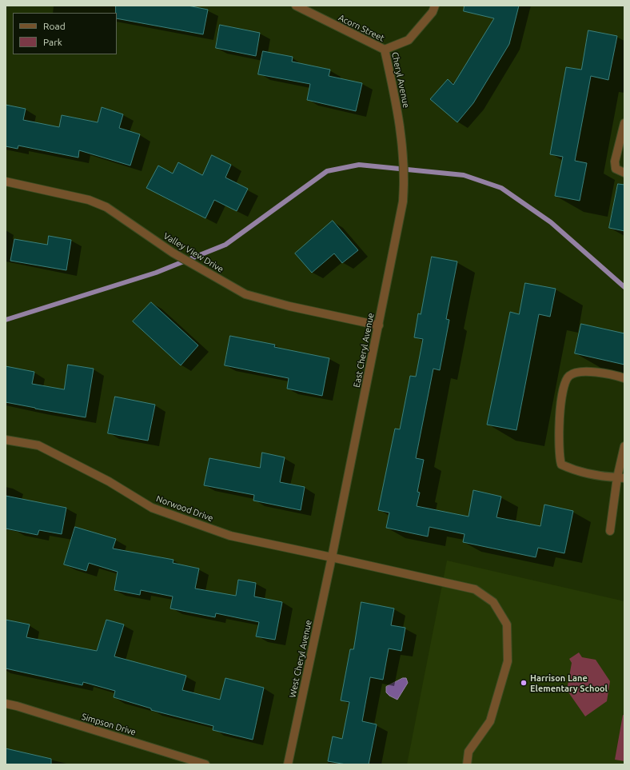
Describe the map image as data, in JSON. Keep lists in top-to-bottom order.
{
  "streets": {
    "street": [
      "Acorn Street",
      "Cheryl Avenue",
      "Valley View Drive",
      "East Cheryl Avenue",
      "Norwood Drive",
      "West Cheryl Avenue",
      "Simpson Drive"
    ]
  },
  "crossings": [
    ["Acorn Street", "Cheryl Avenue"],
    ["Cheryl Avenue", "East Cheryl Avenue"],
    ["Valley View Drive", "East Cheryl Avenue"],
    ["East Cheryl Avenue", "Norwood Drive"],
    ["East Cheryl Avenue", "West Cheryl Avenue"],
    ["Norwood Drive", "West Cheryl Avenue"]
  ],
  "places": ["Harrison Lane Elementary School"],
  "legend": ["Road", "Park"]
}
